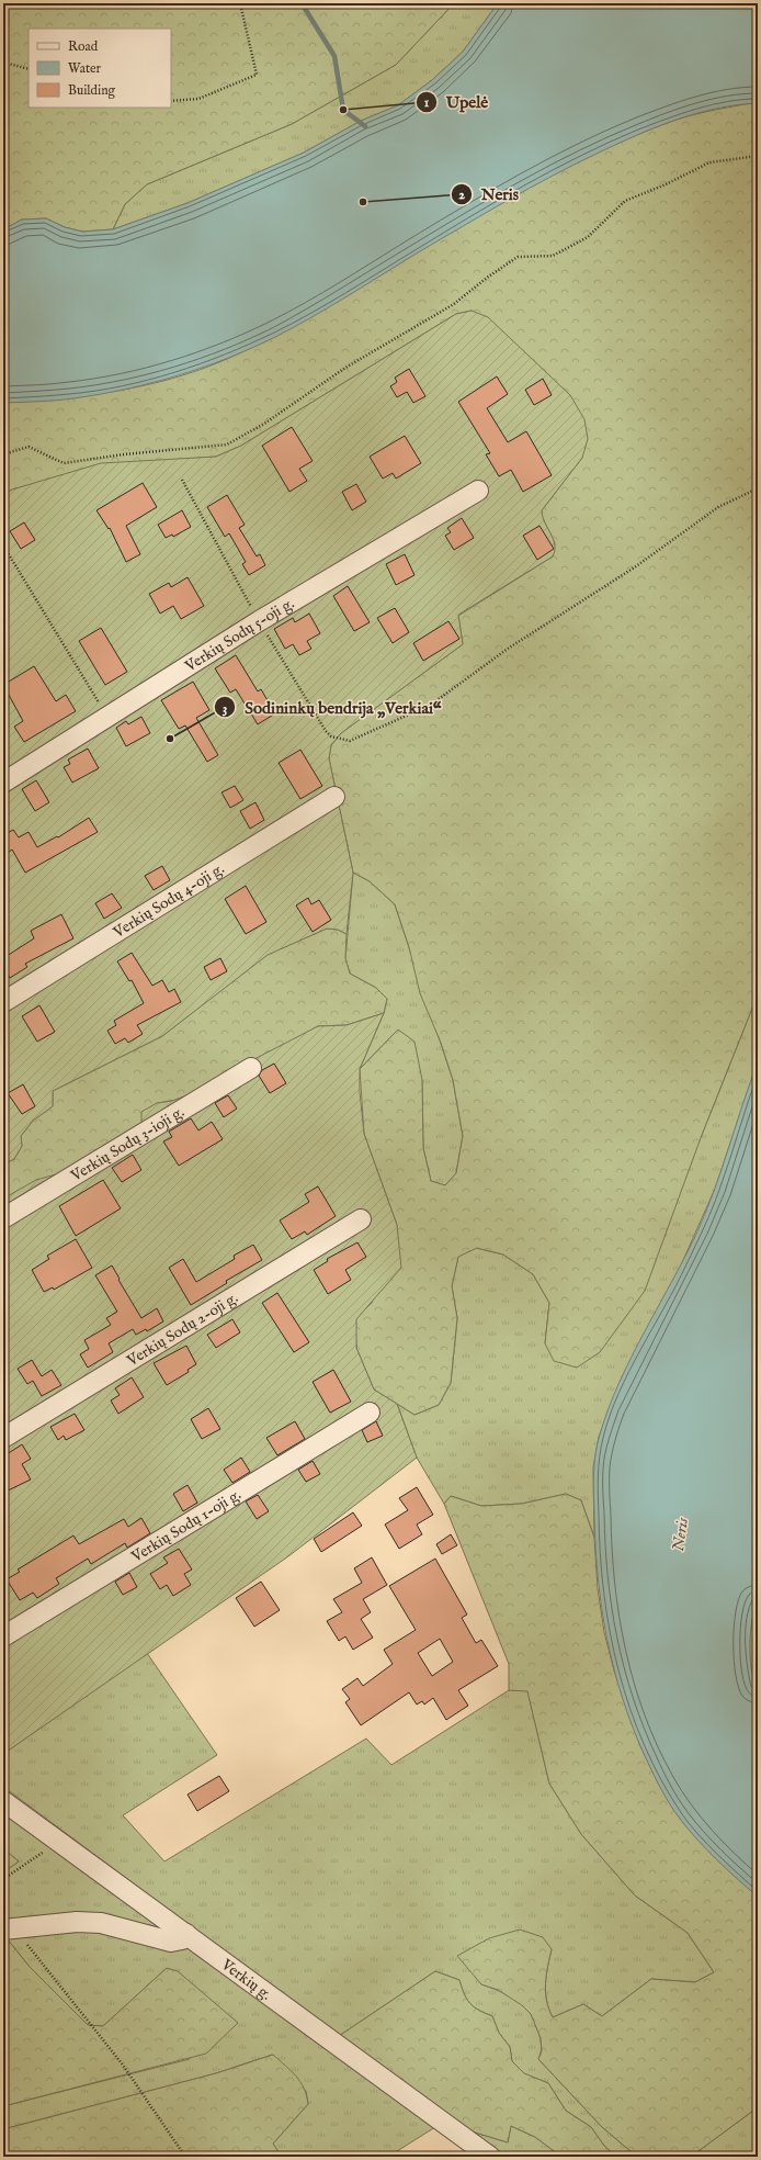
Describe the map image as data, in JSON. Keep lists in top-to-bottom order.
{
  "streets": {
    "street": [
      "Verkių Sodų 5-oji g.",
      "Verkių Sodų 4-oji g.",
      "Verkių Sodų 3-ioji g.",
      "Verkių Sodų 2-oji g.",
      "Verkių Sodų 1-oji g.",
      "Verkių g."
    ]
  },
  "water": ["Neris"],
  "places": ["Upelė", "Neris", "Sodininkų bendrija „Verkiai“"],
  "legend": ["Road", "Water", "Building"]
}
